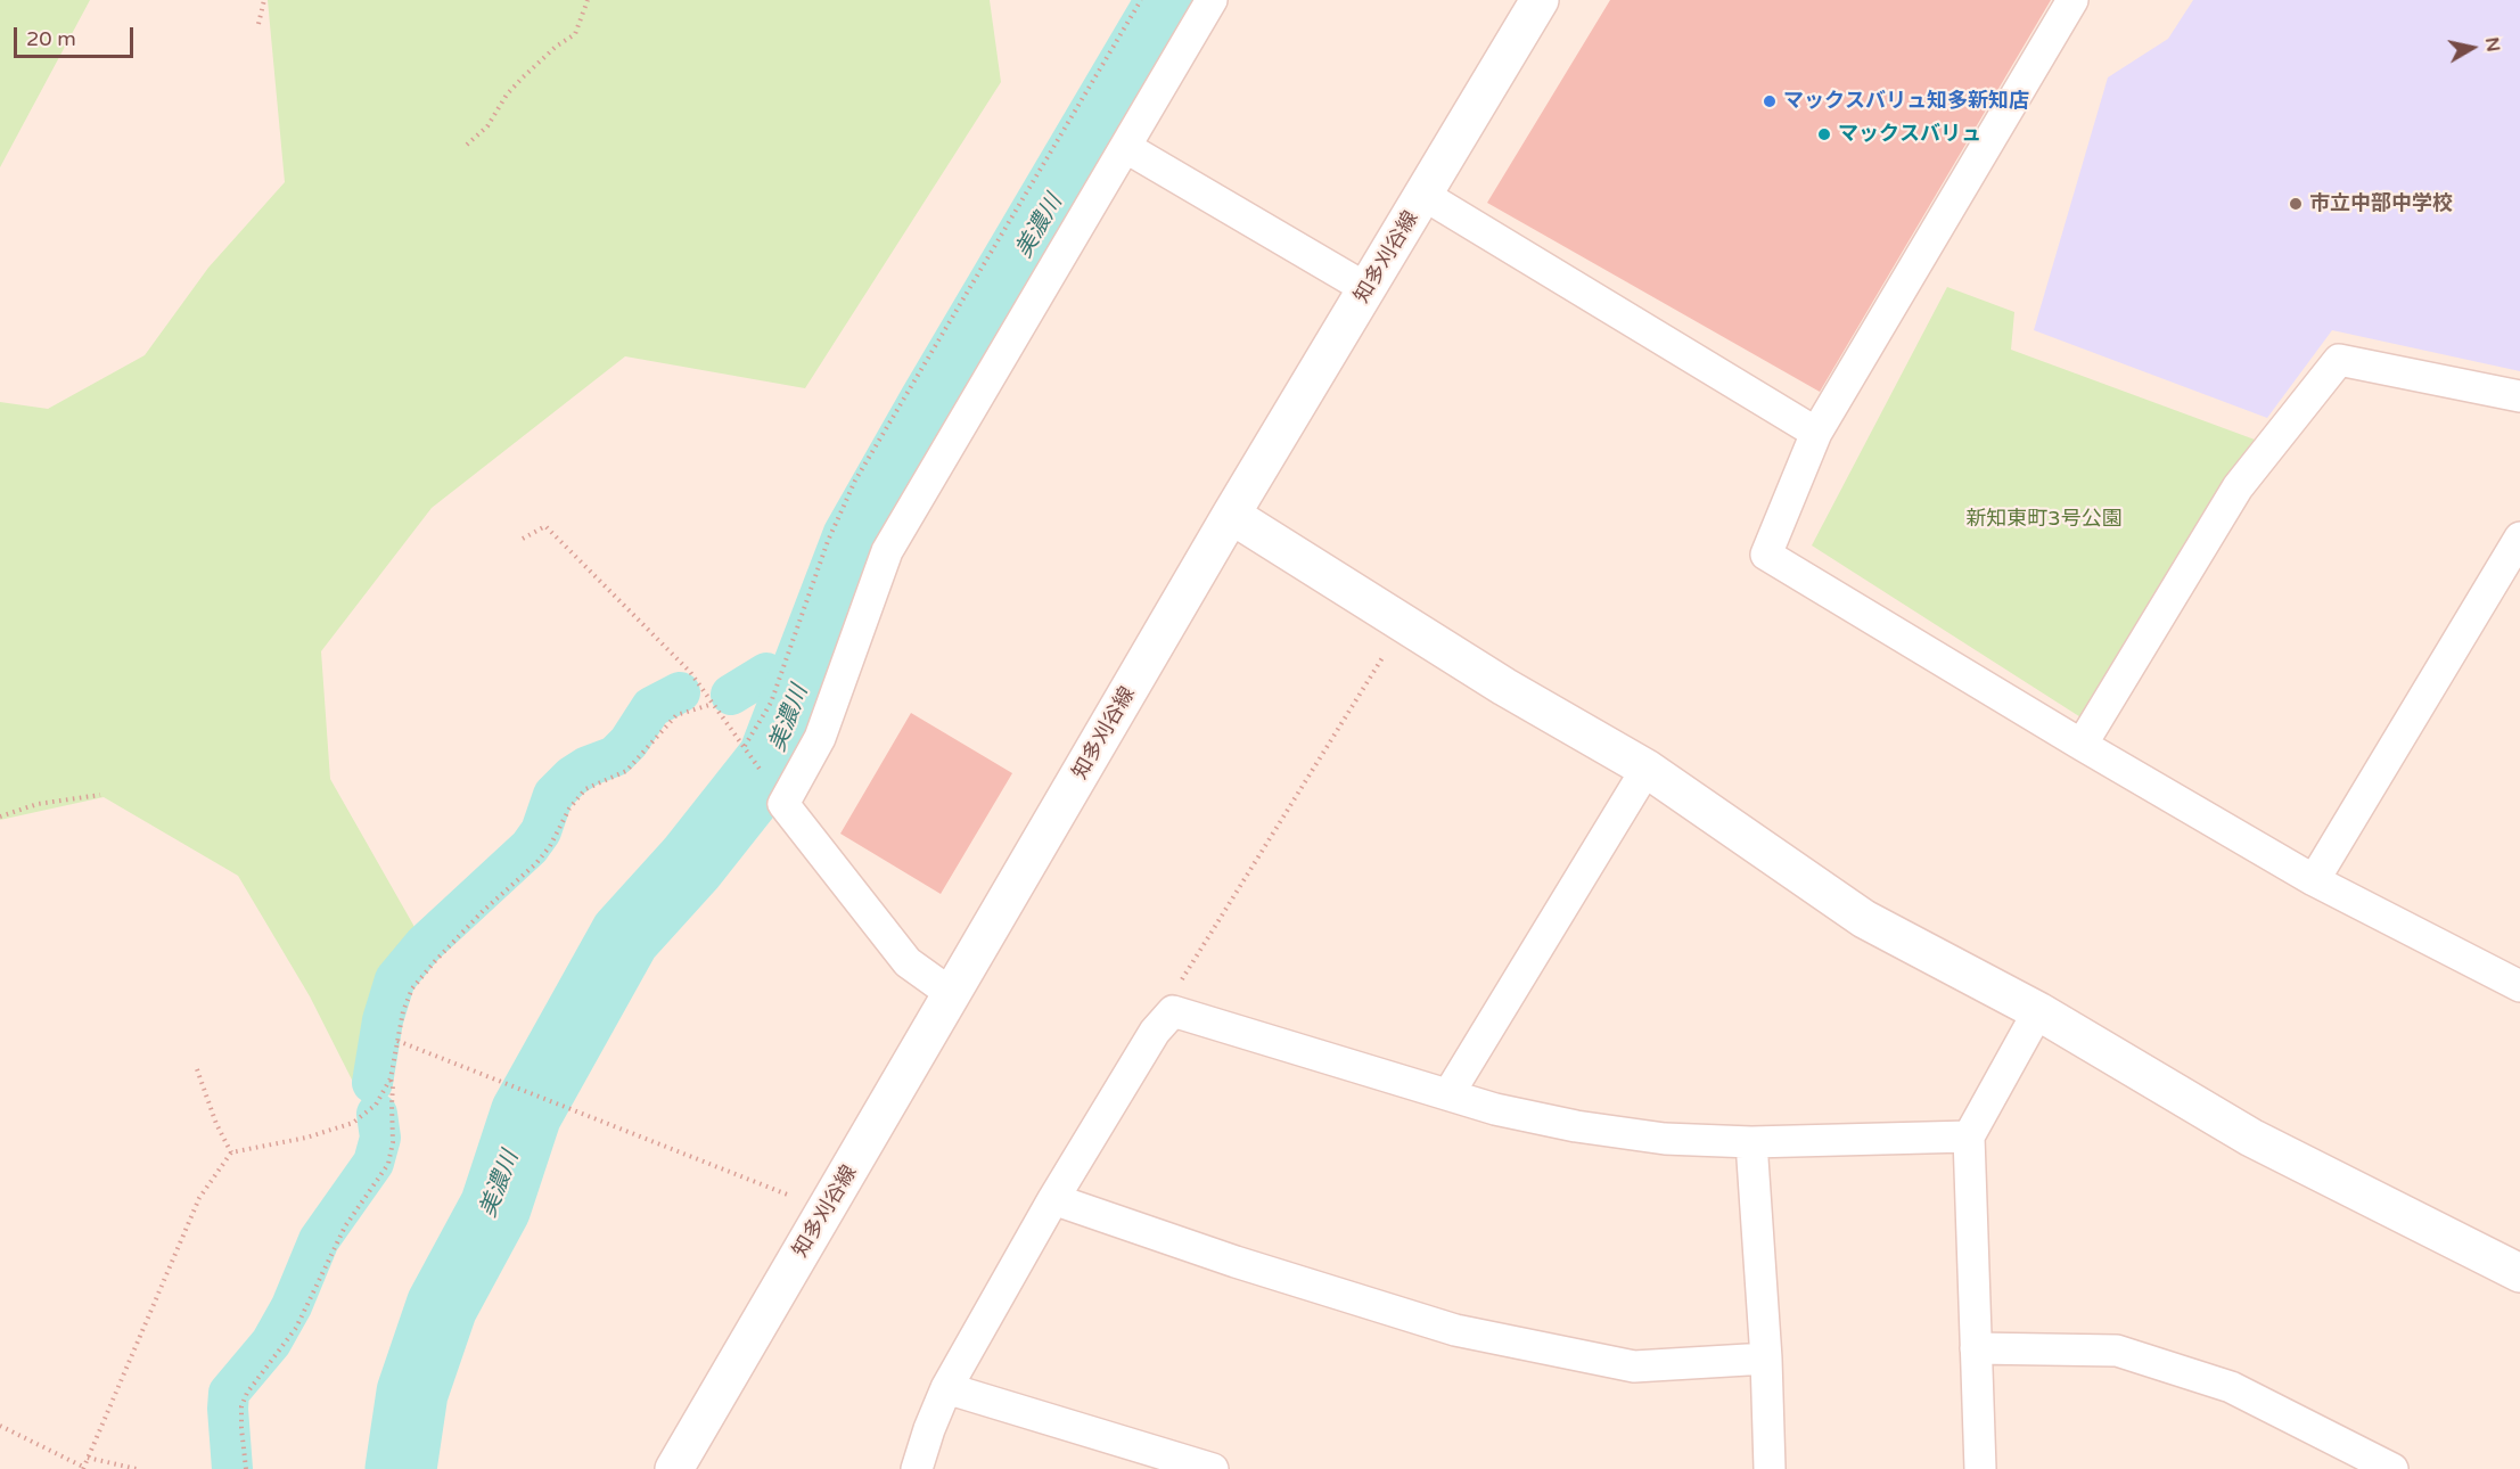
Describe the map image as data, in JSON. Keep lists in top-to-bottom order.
{
  "streets": {
    "street": ["知多刈谷線"]
  },
  "water": ["美濃川"],
  "parks": ["新知東町3号公園"],
  "places": ["マックスバリュ知多新知店", "マックスバリュ", "市立中部中学校"],
  "scale_bar": "20 m",
  "north": "right"
}
